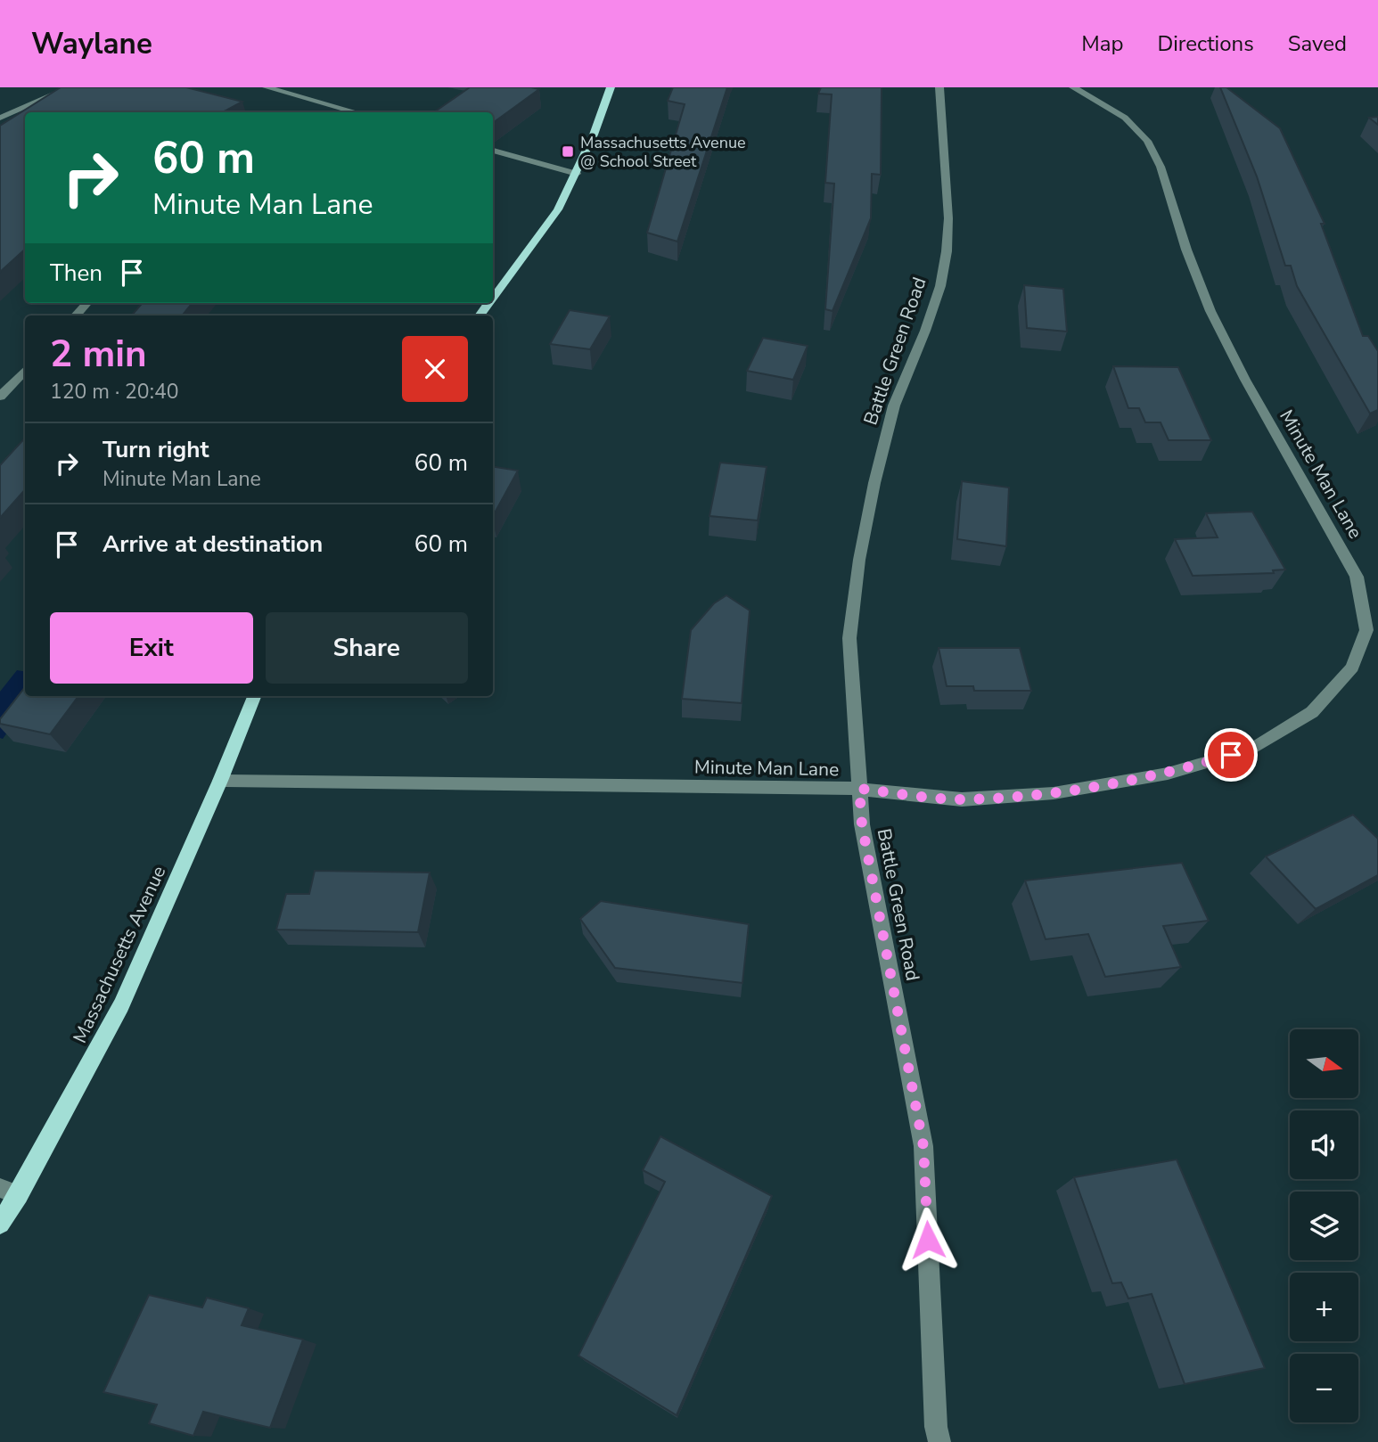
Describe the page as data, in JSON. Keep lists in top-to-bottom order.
{
  "streets": {
    "main road": ["Massachusetts Avenue"],
    "street": ["Battle Green Road", "Minute Man Lane"]
  },
  "crossings": [
    ["Battle Green Road", "Minute Man Lane"],
    ["Minute Man Lane", "Massachusetts Avenue"]
  ],
  "places": {
    "transit": ["Massachusetts Avenue @ School Street"]
  },
  "north": "right",
  "page": {
    "header": "Waylane",
    "nav": ["Map", "Directions", "Saved"],
    "turn": ["60 m", "Minute Man Lane"],
    "then": "Then",
    "heading": ["2 min", "120 m · 20:40"],
    "list": [
      {
        "name": "Turn right",
        "note": "Minute Man Lane",
        "value": "60 m"
      },
      {
        "name": "Arrive at destination",
        "value": "60 m"
      }
    ],
    "buttons": ["Exit", "Share"],
    "map_buttons": ["+", "−"]
  }
}
